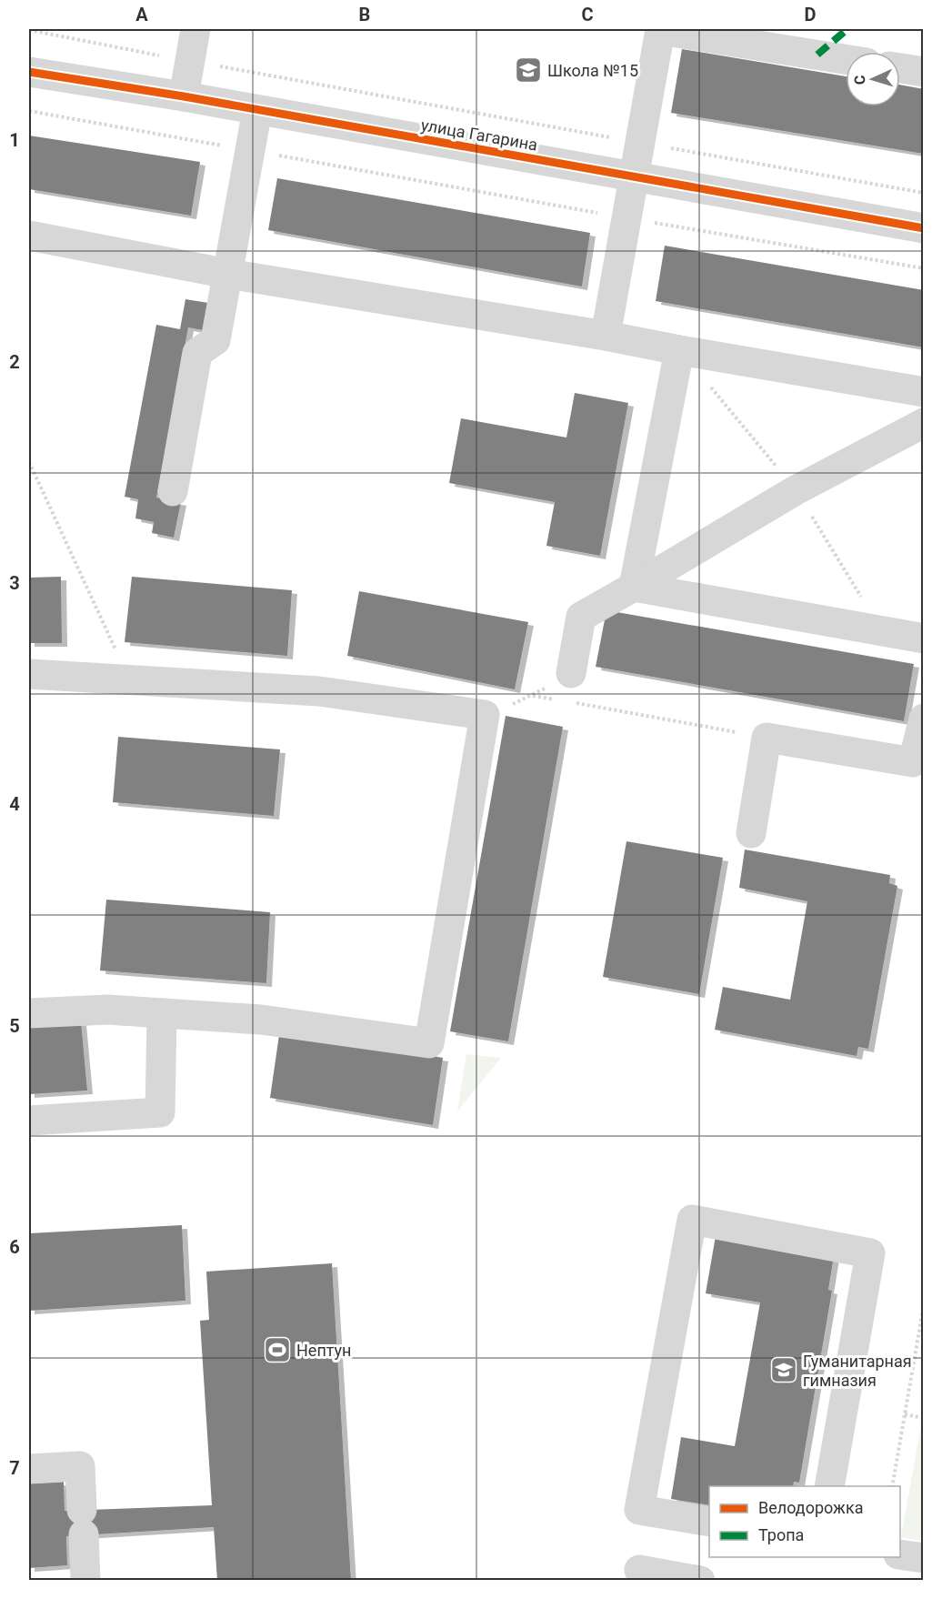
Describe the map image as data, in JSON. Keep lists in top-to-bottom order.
{
  "streets": {
    "street": ["улица Гагарина"]
  },
  "places": {
    "school or university": ["Школа №15", "Гуманитарная гимназия"],
    "sports": ["Нептун"]
  },
  "legend": ["Велодорожка", "Тропа"],
  "north": "left",
  "grid": {
    "columns": [
      "A",
      "B",
      "C",
      "D"
    ],
    "rows": [
      "1",
      "2",
      "3",
      "4",
      "5",
      "6",
      "7"
    ]
  }
}
